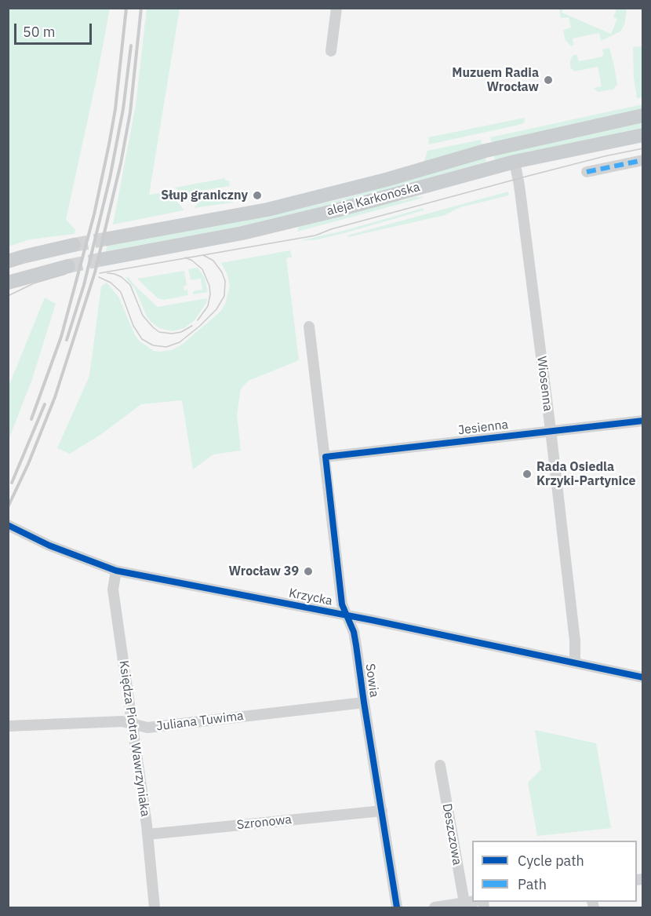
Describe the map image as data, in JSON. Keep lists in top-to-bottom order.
{
  "streets": {
    "main road": ["aleja Karkonoska"],
    "street": [
      "Wiosenna",
      "Jesienna",
      "Krzycka",
      "Sowia",
      "Juliana Tuwima",
      "Księdza Piotra Wawrzyniaka",
      "Szronowa",
      "Deszczowa"
    ]
  },
  "crossings": [
    ["aleja Karkonoska", "Wiosenna"],
    ["Wiosenna", "Jesienna"],
    ["Wiosenna", "Krzycka"],
    ["Jesienna", "Sowia"],
    ["Krzycka", "Sowia"],
    ["Krzycka", "Księdza Piotra Wawrzyniaka"],
    ["Sowia", "Juliana Tuwima"],
    ["Sowia", "Szronowa"],
    ["Juliana Tuwima", "Księdza Piotra Wawrzyniaka"],
    ["Księdza Piotra Wawrzyniaka", "Szronowa"]
  ],
  "places": [
    "Muzuem Radia Wrocław",
    "Słup graniczny",
    "Rada Osiedla Krzyki-Partynice",
    "Wrocław 39"
  ],
  "legend": ["Cycle path", "Path"],
  "scale_bar": "50 m"
}
